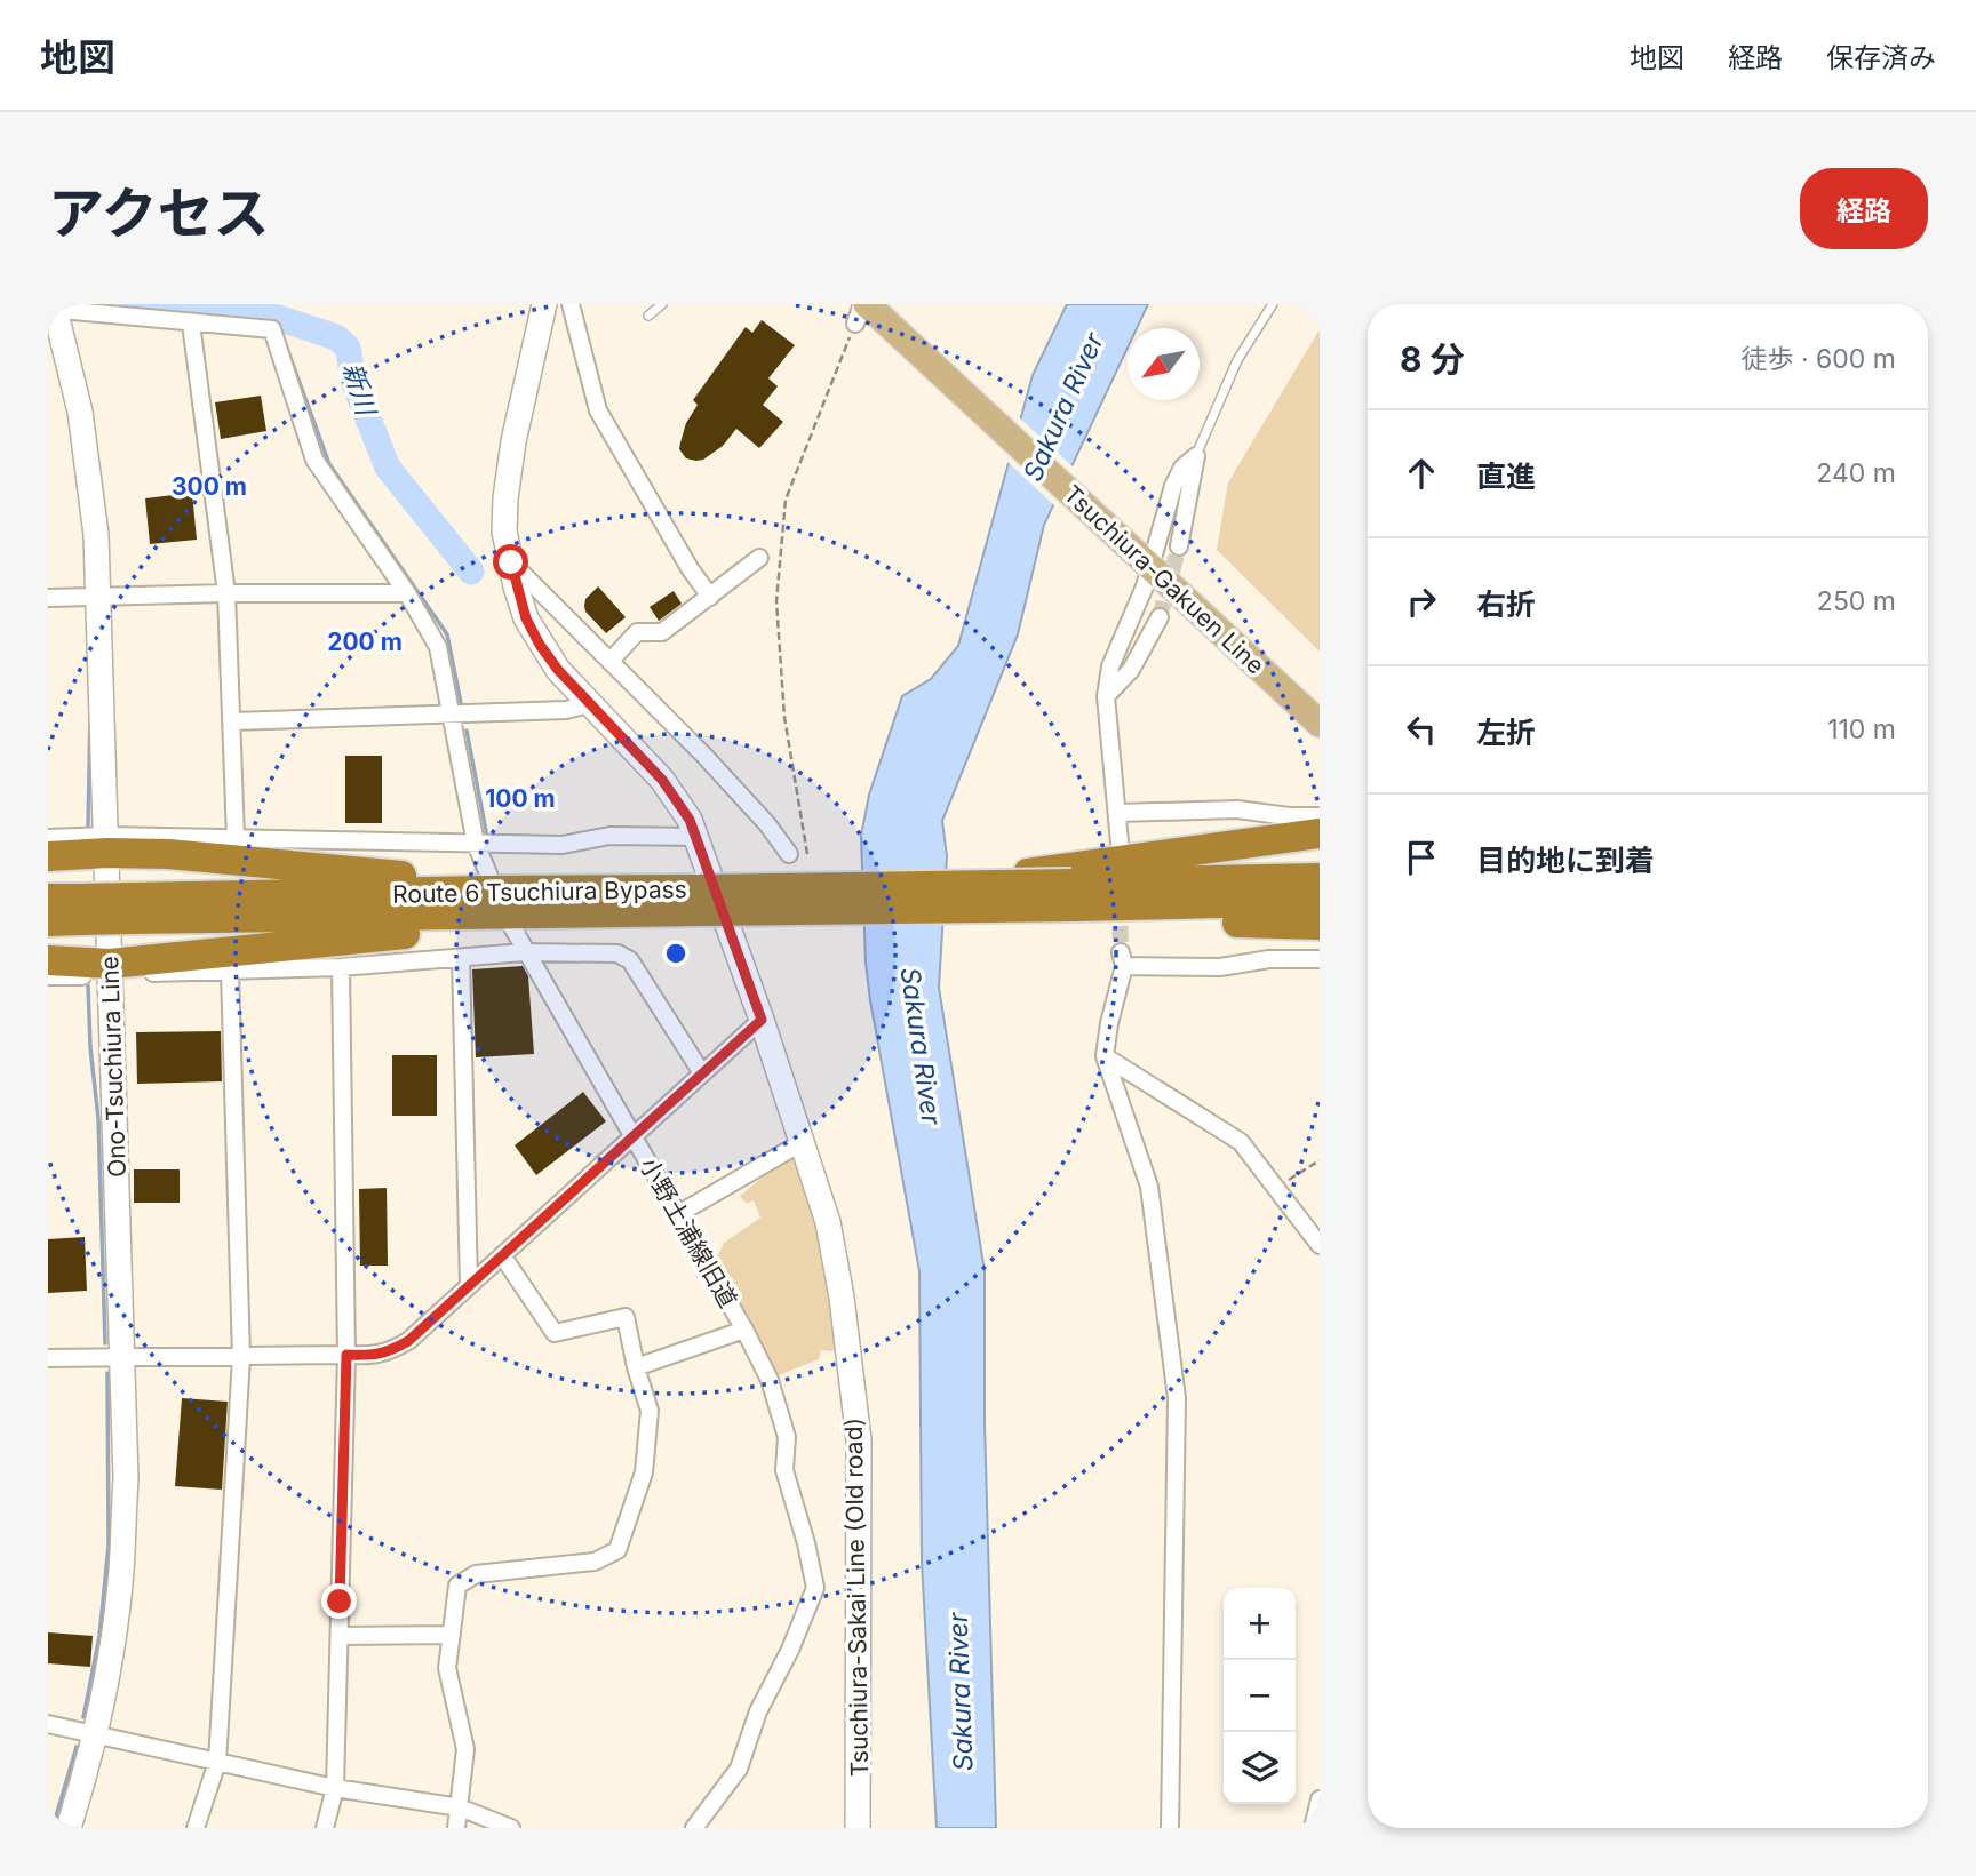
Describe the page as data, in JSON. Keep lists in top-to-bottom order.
{
  "streets": {
    "highway": ["Route 6 Tsuchiura Bypass"],
    "main road": ["Tsuchiura-Gakuen Line"],
    "street": ["Ono-Tsuchiura Line", "小野土浦線旧道", "Tsuchiura-Sakai Line (Old road)"]
  },
  "crossings": [
    ["Route 6 Tsuchiura Bypass", "小野土浦線旧道"]
  ],
  "water": ["新川", "Sakura River"],
  "north": "bottom left",
  "page": {
    "header": "地図",
    "nav": ["地図", "経路", "保存済み"],
    "title": "アクセス",
    "buttons": "経路",
    "heading": ["8 分", "徒歩 · 600 m"],
    "list": [
      ["直進", "240 m"],
      ["右折", "250 m"],
      ["左折", "110 m"],
      "目的地に到着"
    ],
    "map_buttons": ["+", "−"]
  },
  "rings": ["300 m", "200 m", "100 m"]
}
